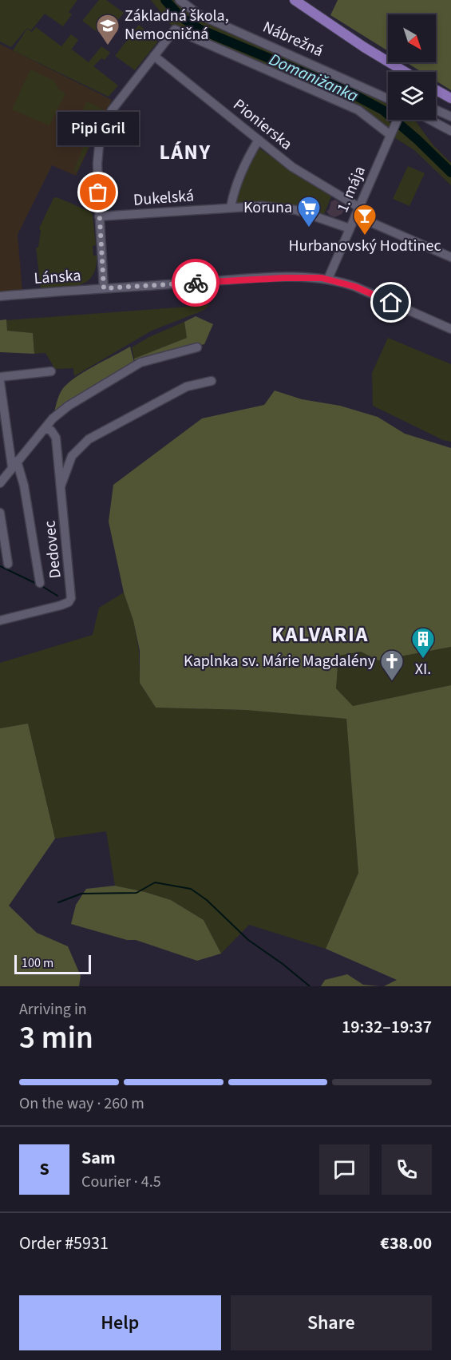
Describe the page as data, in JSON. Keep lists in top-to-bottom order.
{
  "streets": {
    "street": [
      "Nábrežná",
      "Pionierska",
      "1. mája",
      "Dukelská",
      "Lánska",
      "Dedovec"
    ]
  },
  "crossings": [
    ["Pionierska", "1. mája"],
    ["1. mája", "Dukelská"],
    ["1. mája", "Lánska"]
  ],
  "districts": ["LÁNY", "KALVARIA"],
  "water": ["Domanižanka"],
  "places": {
    "school or university": ["Základná škola, Nemocničná"],
    "other": ["Pipi Gril"],
    "supermarket": ["Koruna"],
    "bar": ["Hurbanovský Hodtinec"],
    "building": ["XI."],
    "church": ["Kaplnka sv. Márie Magdalény"]
  },
  "scale_bar": "100 m",
  "north": "bottom right",
  "page": {
    "bubble": "Pipi Gril",
    "scale": "100 m",
    "heading": ["3 min", "Arriving in", "19:32–19:37"],
    "panel": [
      "Sam",
      "Courier · 4.5",
      "Order #5931",
      "€38.00"
    ],
    "bar": "On the way · 260 m",
    "round": "S",
    "buttons": ["Help", "Share"]
  }
}
